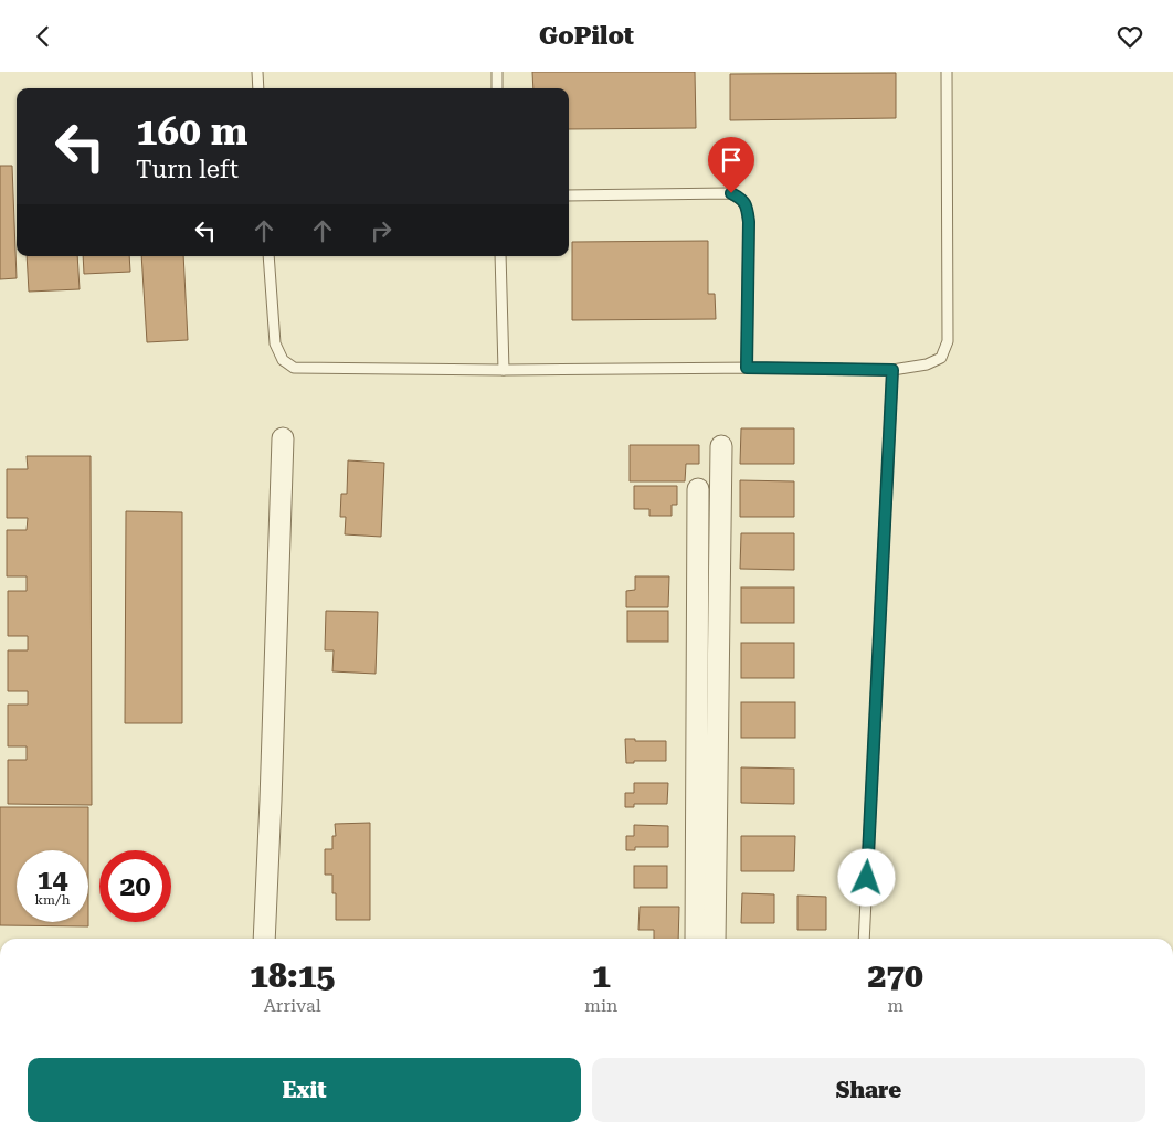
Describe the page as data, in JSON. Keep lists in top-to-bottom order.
{
  "page": {
    "header": "GoPilot",
    "turn": ["160 m", "Turn left"],
    "speed": "14 km/h",
    "limit": "20",
    "eta": [
      "18:15",
      "Arrival",
      "1",
      "min",
      "270",
      "m"
    ],
    "buttons": ["Exit", "Share"]
  }
}
